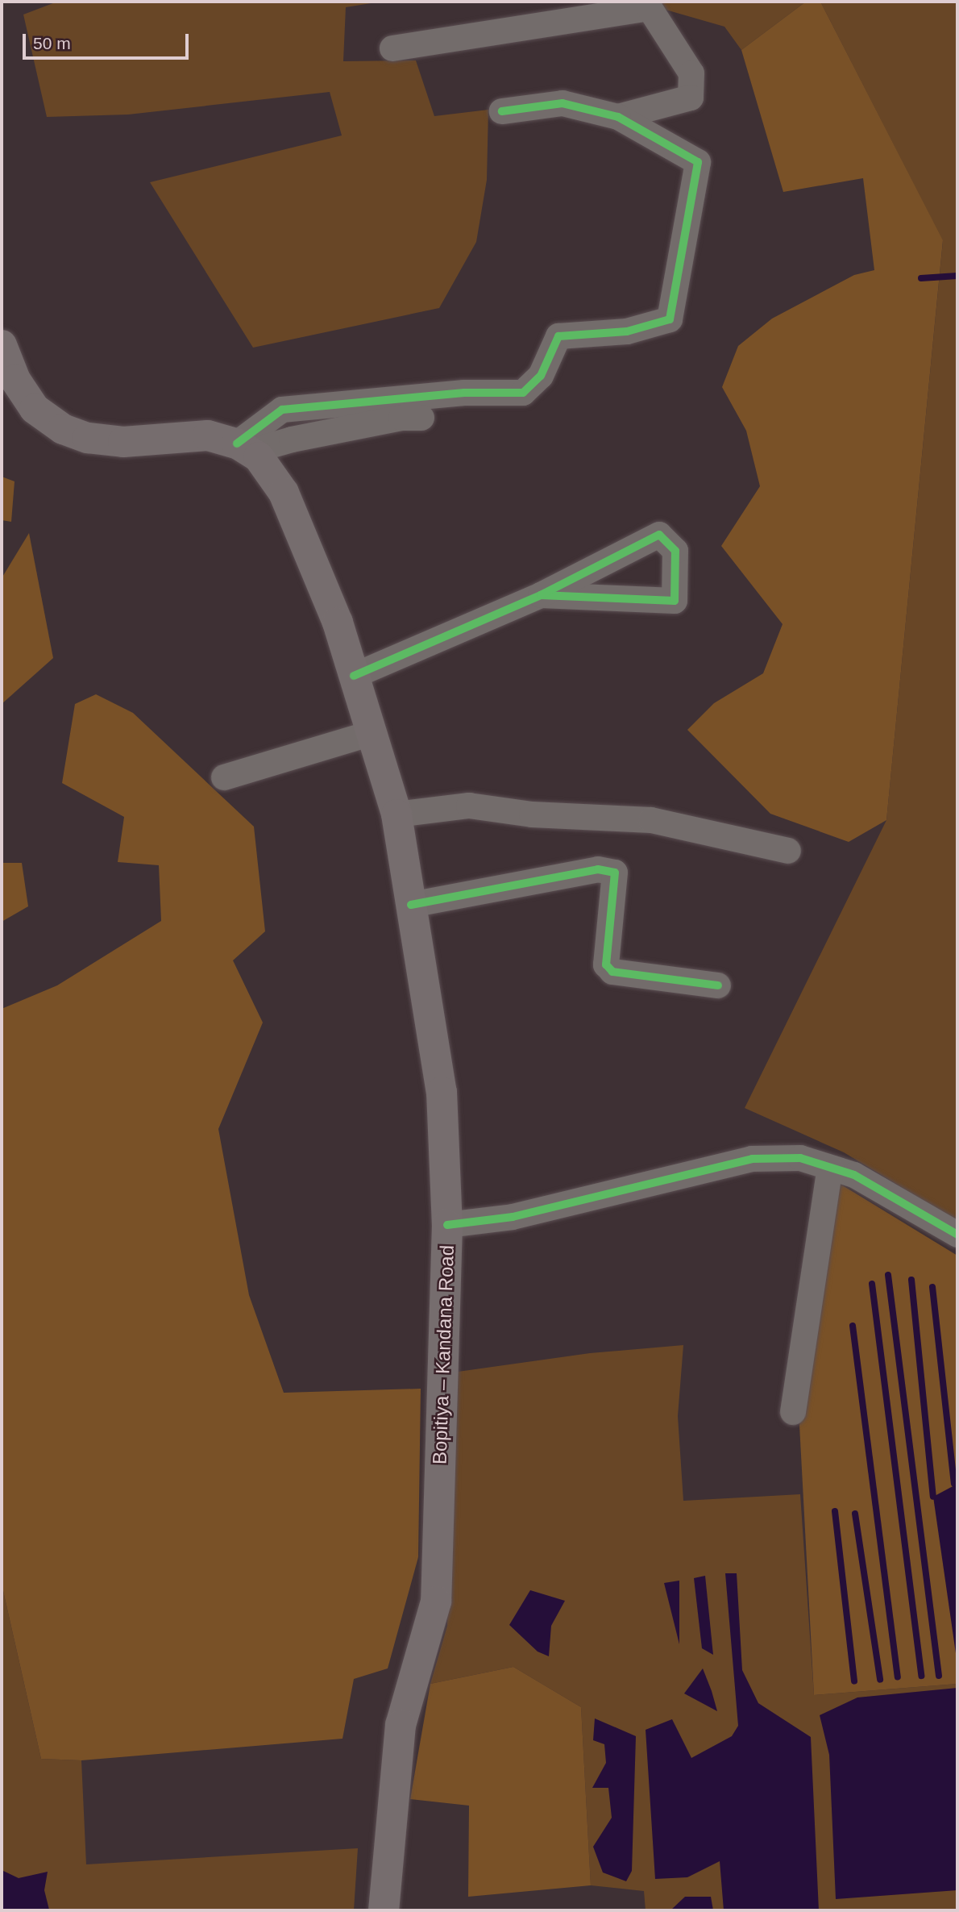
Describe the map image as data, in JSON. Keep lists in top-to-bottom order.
{
  "streets": {
    "main road": ["Bopitiya – Kandana Road"]
  },
  "scale_bar": "50 m"
}
